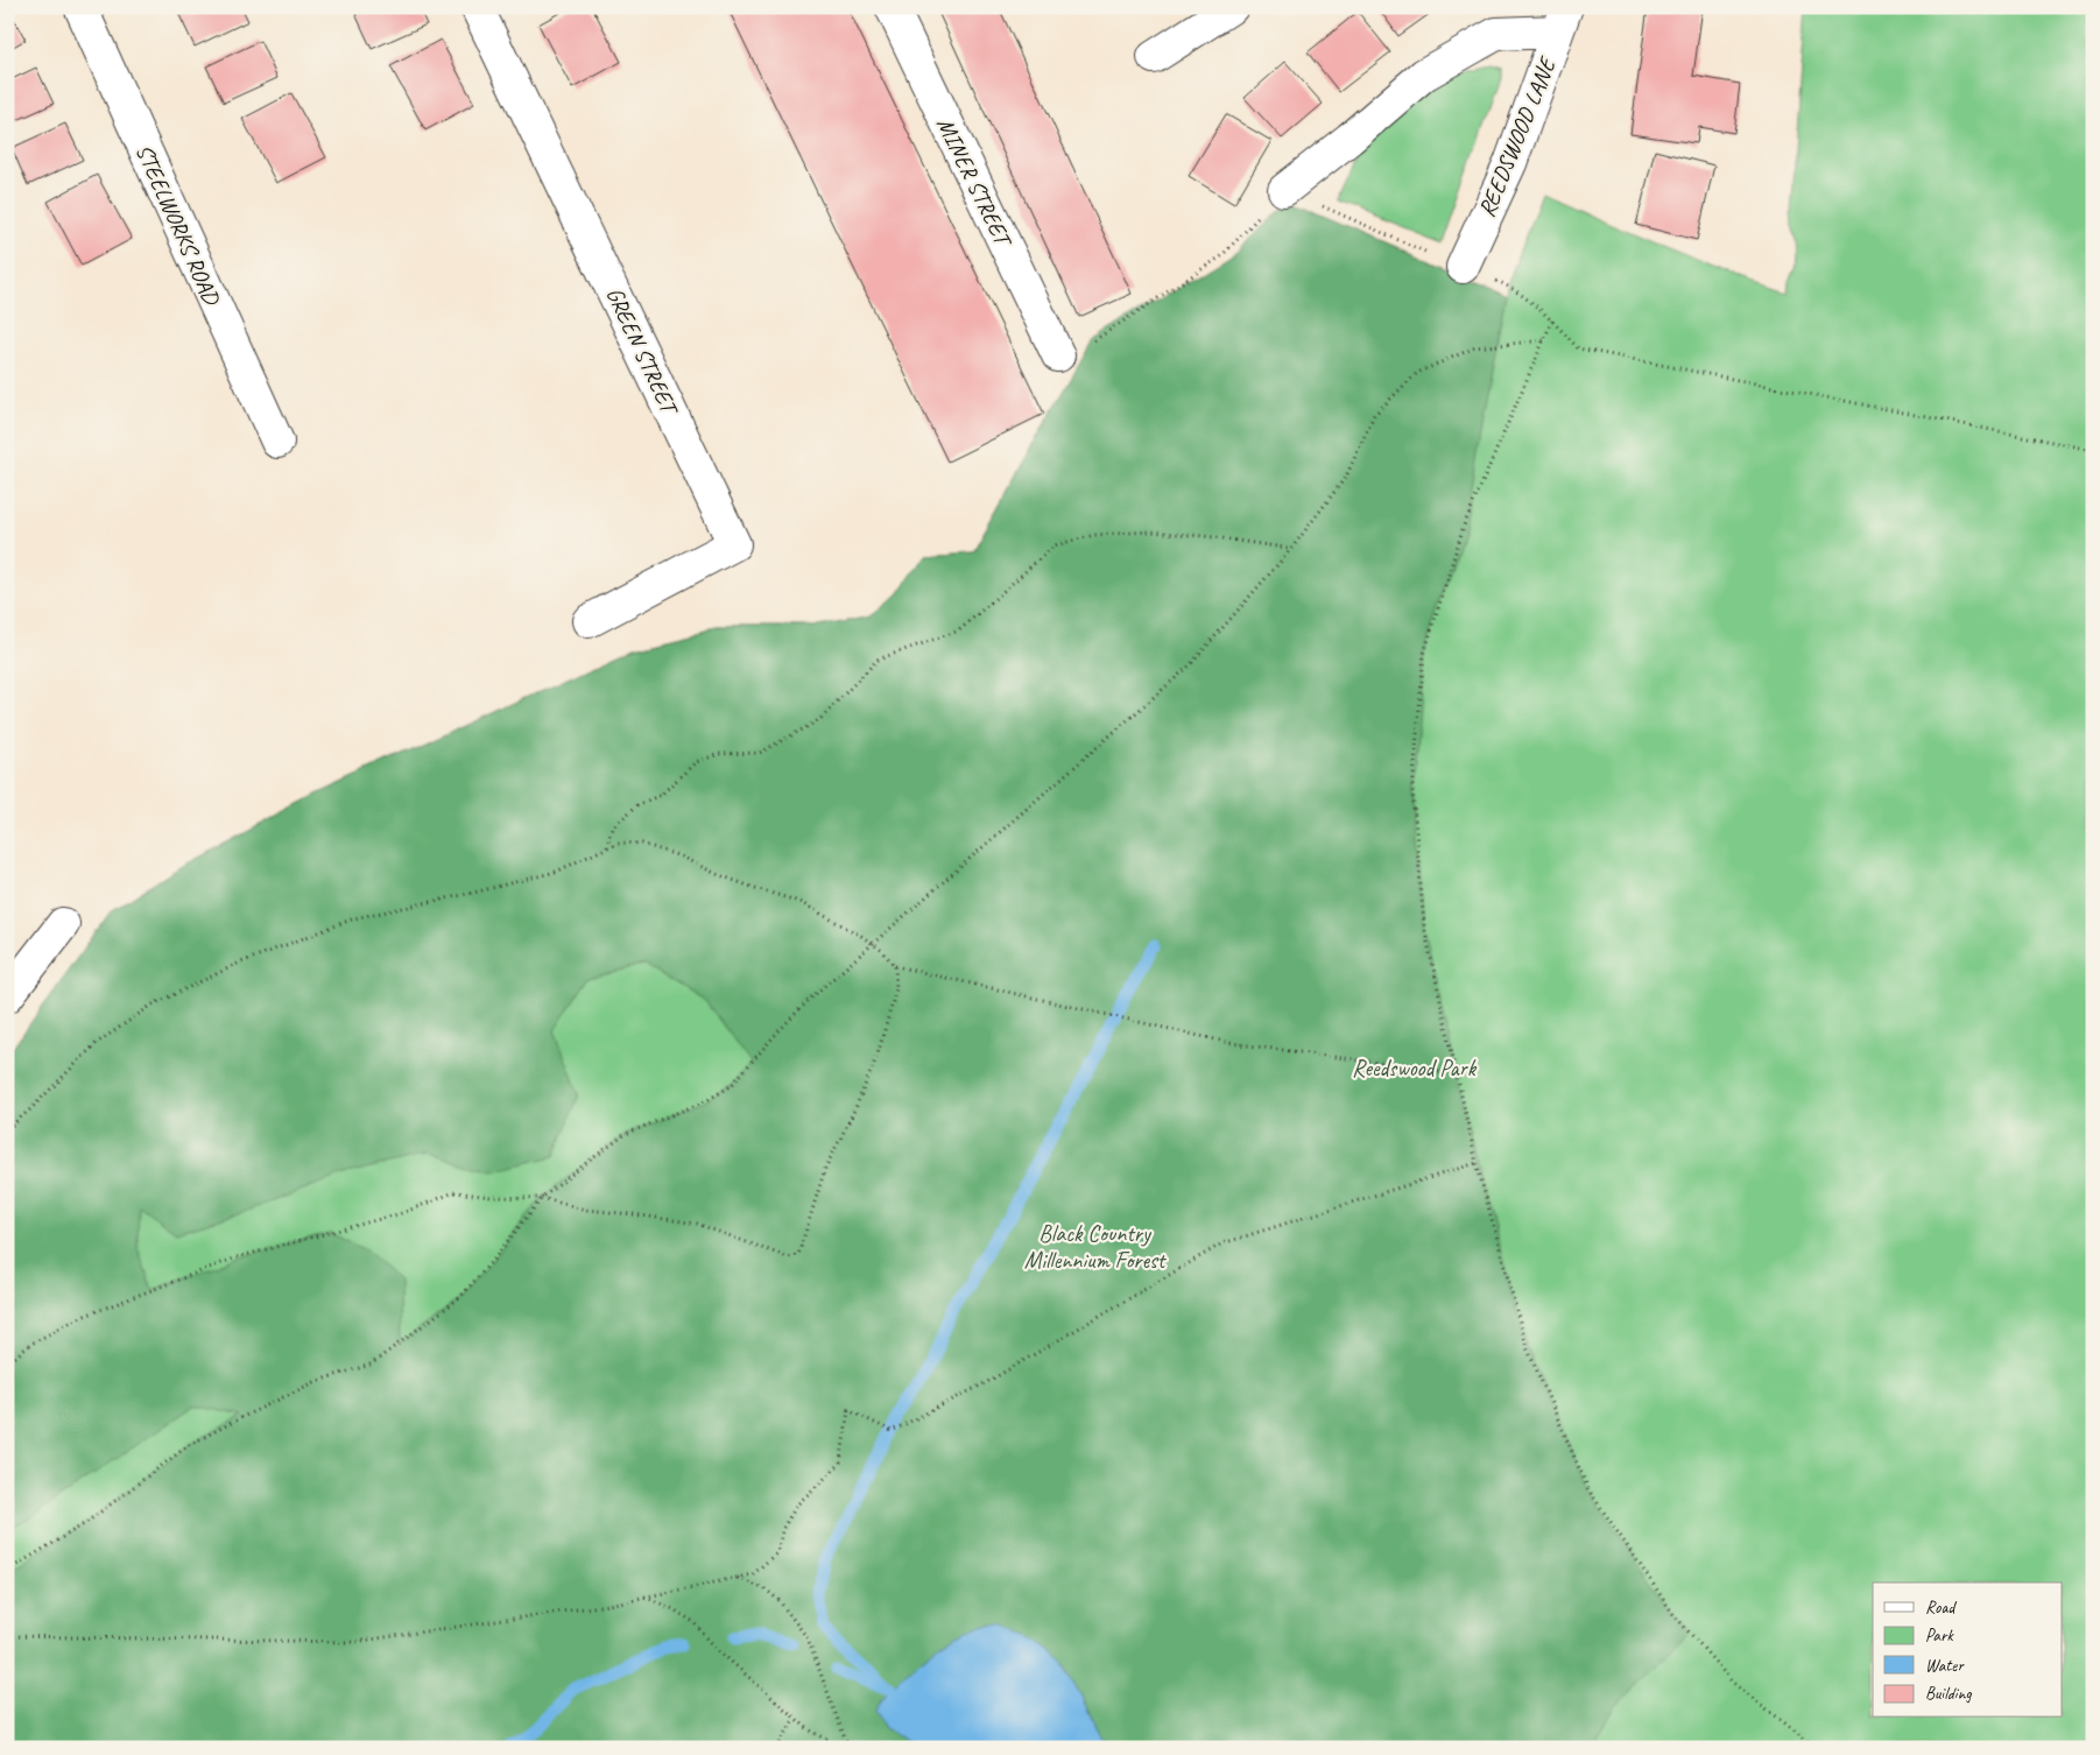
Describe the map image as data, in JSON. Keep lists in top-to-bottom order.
{
  "streets": {
    "street": [
      "REEDSWOOD LANE",
      "MINER STREET",
      "STEELWORKS ROAD",
      "GREEN STREET"
    ]
  },
  "parks": ["Reedswood Park", "Black Country Millennium Forest"],
  "legend": [
    "Road",
    "Park",
    "Water",
    "Building"
  ]
}
